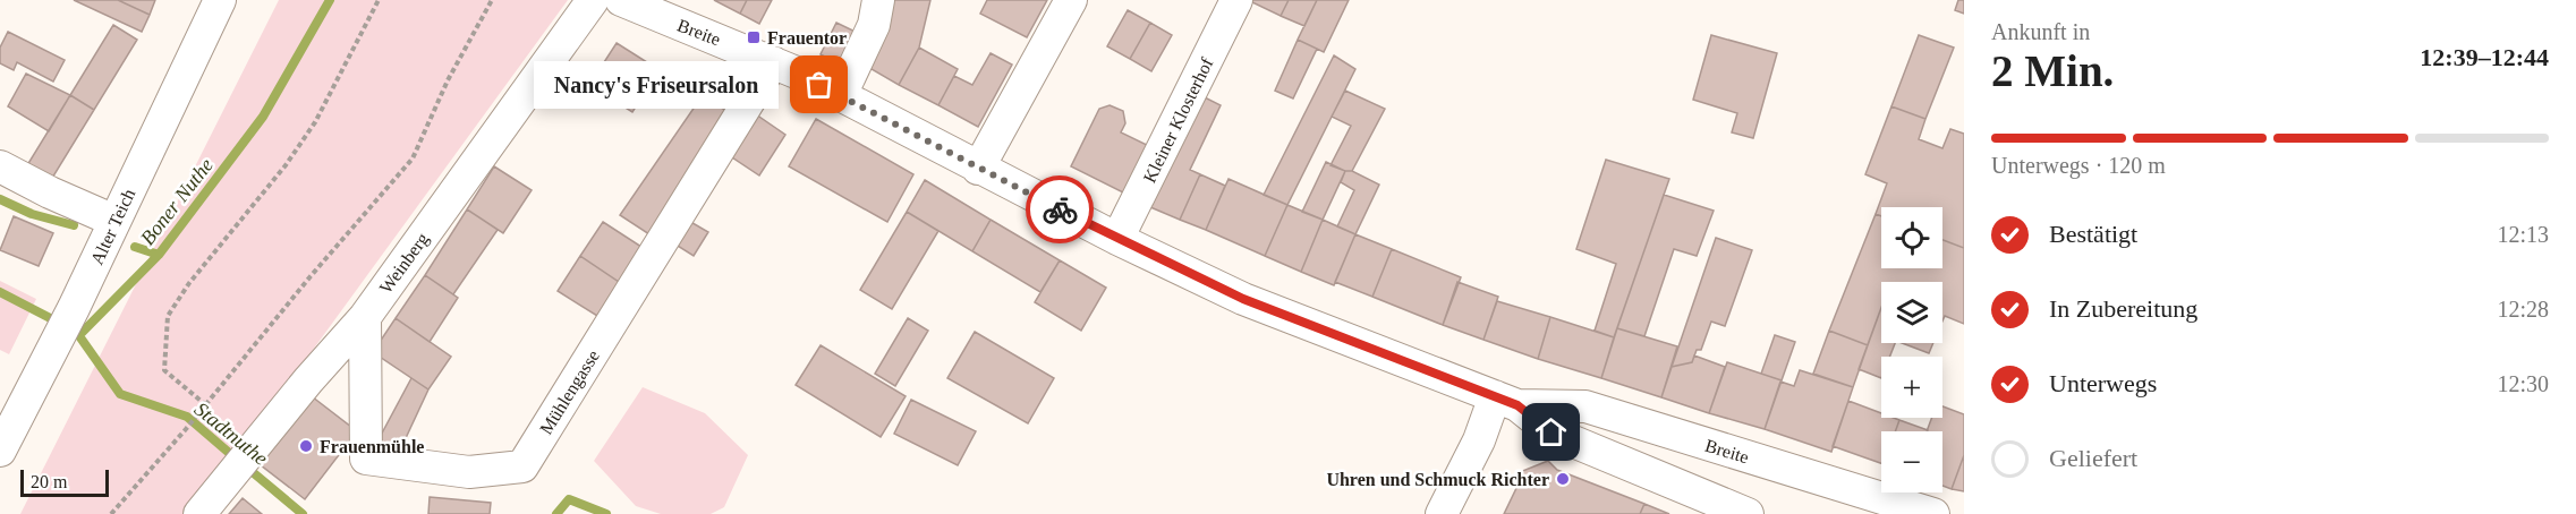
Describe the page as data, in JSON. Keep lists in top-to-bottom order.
{
  "streets": {
    "street": [
      "Breite",
      "Kleiner Klosterhof",
      "Alter Teich",
      "Weinberg",
      "Mühlengasse"
    ]
  },
  "crossings": [
    ["Breite", "Kleiner Klosterhof"],
    ["Breite", "Mühlengasse"],
    ["Weinberg", "Mühlengasse"]
  ],
  "water": ["Boner Nuthe", "Stadtnuthe"],
  "places": {
    "transit": ["Frauentor"],
    "other": ["Nancy's Friseursalon", "Frauenmühle", "Uhren und Schmuck Richter"]
  },
  "scale_bar": "20 m",
  "page": {
    "heading": ["2 Min.", "Ankunft in", "12:39–12:44"],
    "bubble": "Nancy's Friseursalon",
    "bar": "Unterwegs · 120 m",
    "list": [
      ["Bestätigt", "12:13"],
      ["In Zubereitung", "12:28"],
      ["Unterwegs", "12:30"],
      "Geliefert"
    ],
    "map_buttons": ["+", "−"],
    "scale": "20 m"
  }
}
